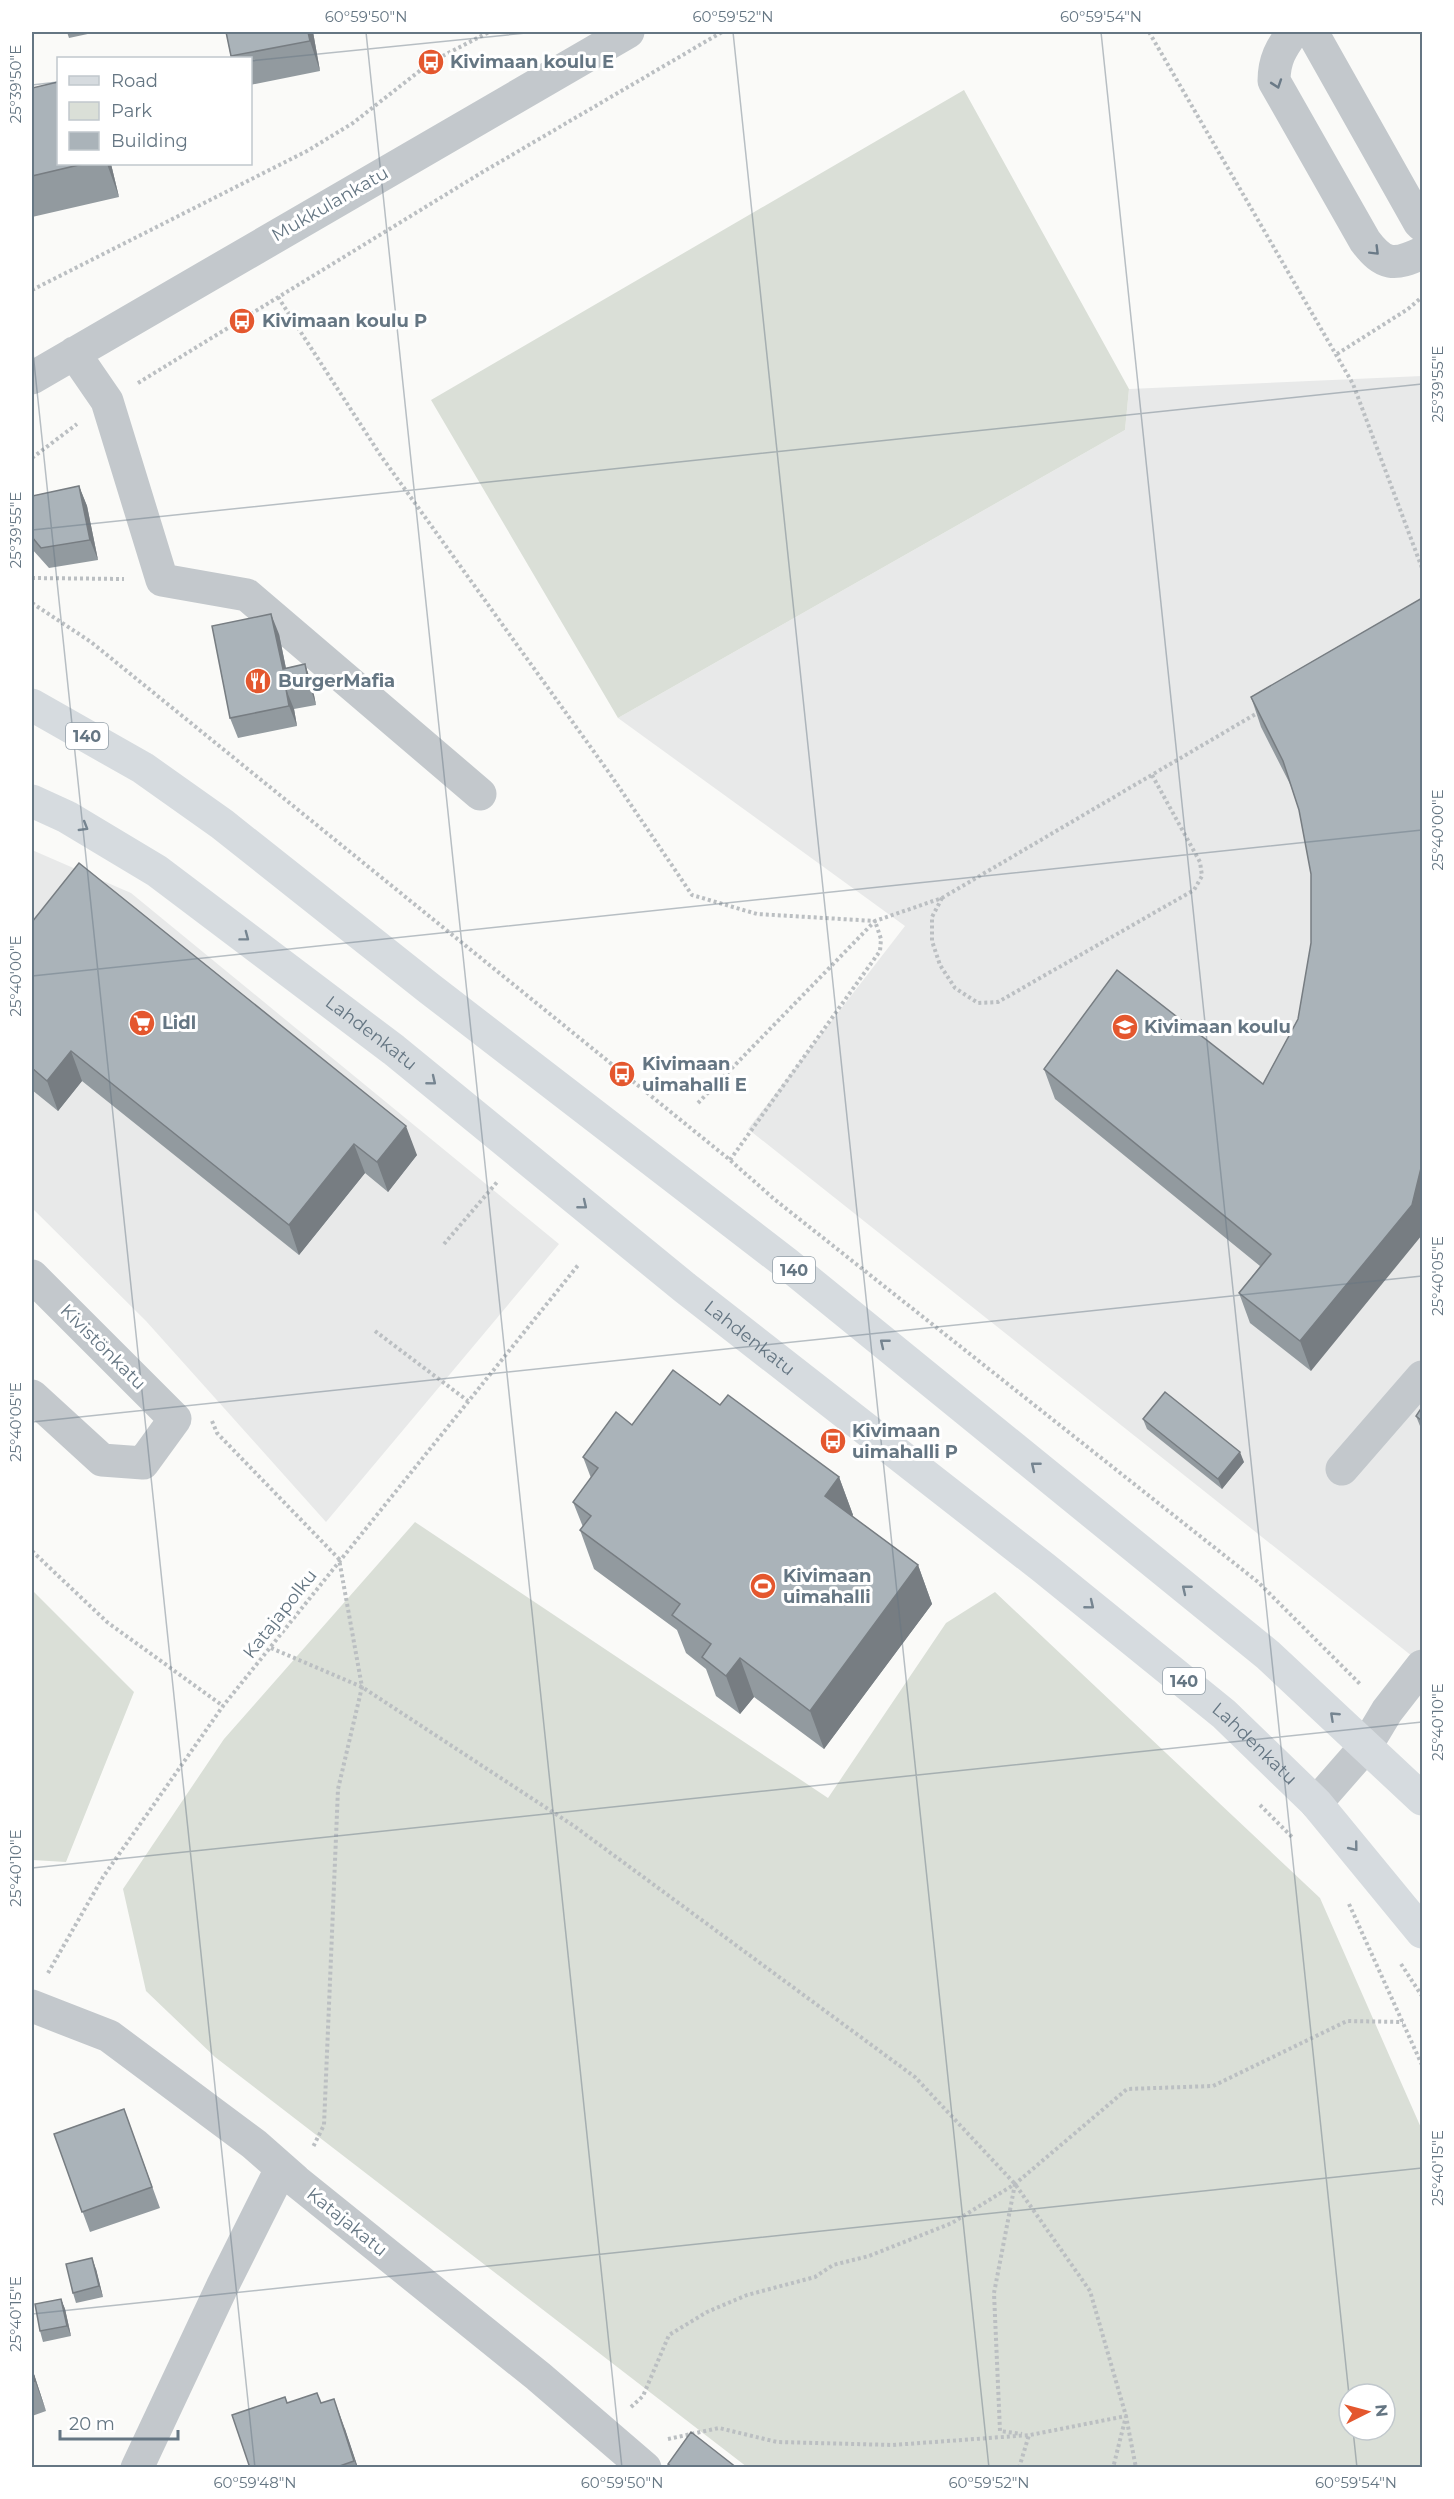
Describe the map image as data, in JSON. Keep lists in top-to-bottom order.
{
  "streets": {
    "main road": ["140", "Lahdenkatu"],
    "street": ["Mukkulankatu", "Kivistönkatu", "Katajakatu"],
    "path": ["Katajapolku"]
  },
  "crossings": [
    ["Katajapolku", "Katajakatu"]
  ],
  "places": {
    "bus stop": [
      "Kivimaan koulu E",
      "Kivimaan koulu P",
      "Kivimaan uimahalli E",
      "Kivimaan uimahalli P"
    ],
    "restaurant": ["BurgerMafia"],
    "supermarket": ["Lidl"],
    "school or university": ["Kivimaan koulu"],
    "sports": ["Kivimaan uimahalli"]
  },
  "legend": ["Road", "Park", "Building"],
  "scale_bar": "20 m",
  "north": "right",
  "coordinates": [
    "60°59'50\"N",
    "60°59'52\"N",
    "60°59'54\"N",
    "25°39'50\"E",
    "25°39'55\"E",
    "25°40'00\"E",
    "25°40'05\"E",
    "25°40'10\"E",
    "25°40'15\"E",
    "60°59'48\"N"
  ]
}
